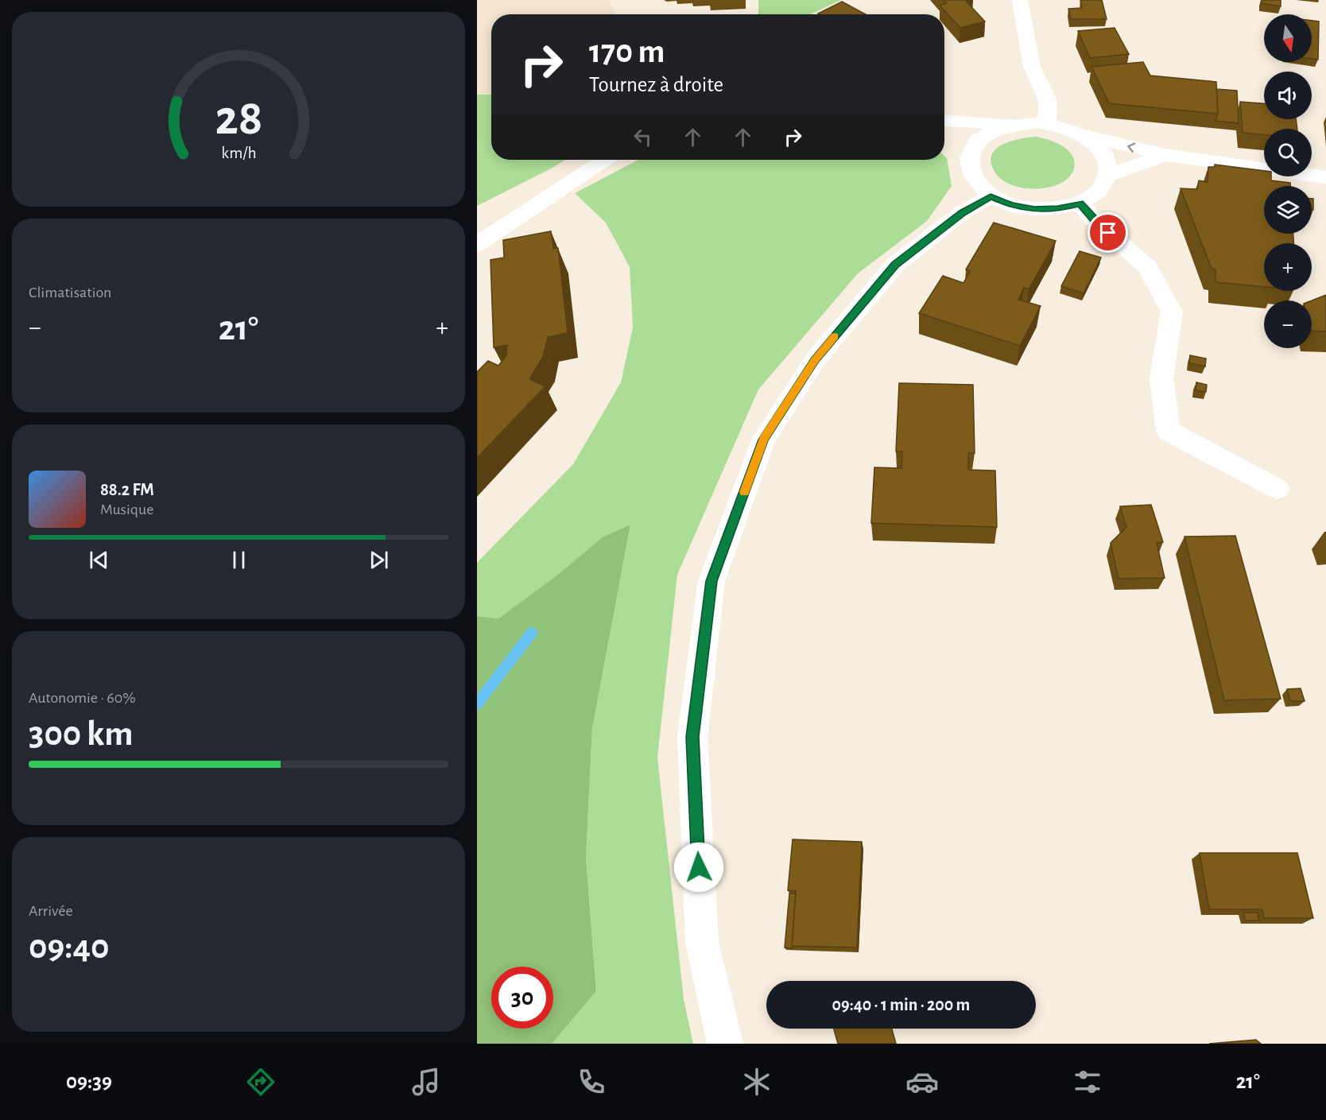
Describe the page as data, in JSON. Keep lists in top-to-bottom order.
{
  "north": "bottom",
  "page": {
    "map_buttons": ["+", "−"],
    "turn": ["170 m", "Tournez à droite"],
    "tile": [
      "Climatisation",
      ["Autonomie · 60%", "300 km"],
      ["Arrivée", "09:40"]
    ],
    "heat": ["−", "21°", "+"],
    "song": ["88.2 FM", "Musique"],
    "limit": "30",
    "trip": "09:40 · 1 min · 200 m",
    "tabs": ["09:39", "21°"],
    "gauge": ["28", "km/h"]
  }
}
